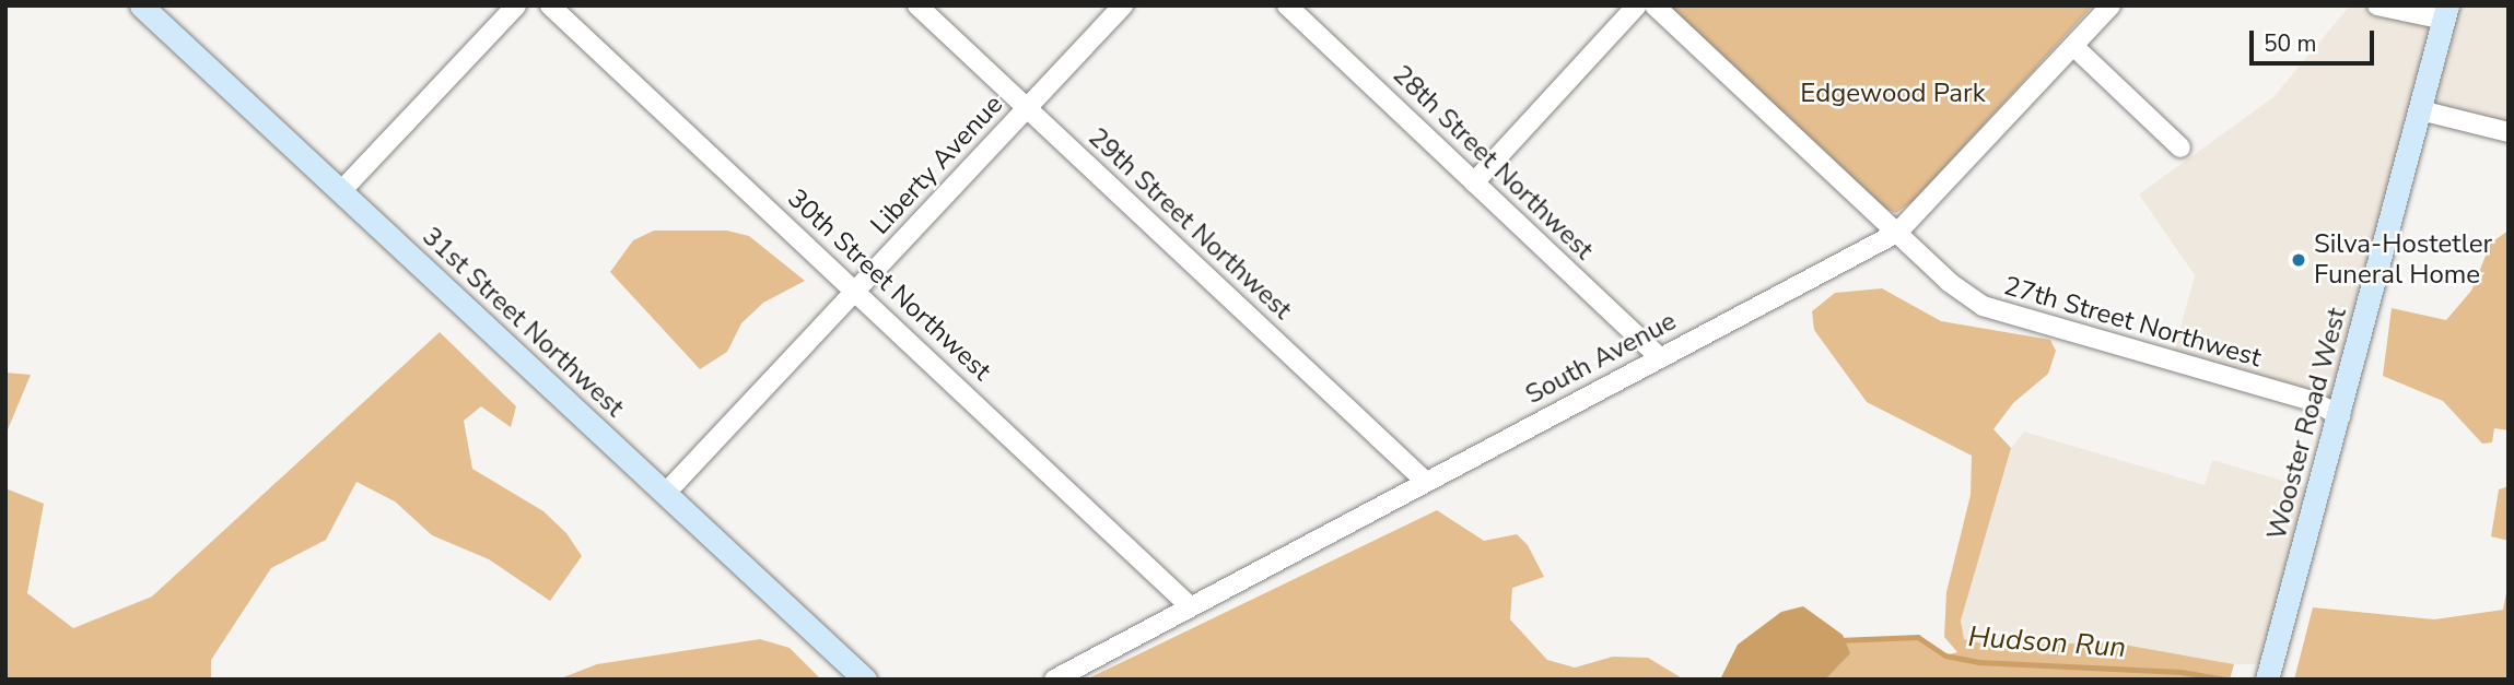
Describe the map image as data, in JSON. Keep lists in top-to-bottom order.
{
  "streets": {
    "main road": ["31st Street Northwest", "Wooster Road West"],
    "street": [
      "28th Street Northwest",
      "Liberty Avenue",
      "29th Street Northwest",
      "30th Street Northwest",
      "27th Street Northwest",
      "South Avenue"
    ]
  },
  "crossings": [
    ["28th Street Northwest", "South Avenue"],
    ["Liberty Avenue", "29th Street Northwest"],
    ["Liberty Avenue", "30th Street Northwest"],
    ["Liberty Avenue", "31st Street Northwest"],
    ["29th Street Northwest", "South Avenue"],
    ["30th Street Northwest", "South Avenue"],
    ["27th Street Northwest", "South Avenue"],
    ["27th Street Northwest", "Wooster Road West"]
  ],
  "water": ["Hudson Run"],
  "parks": ["Edgewood Park"],
  "places": ["Silva-Hostetler Funeral Home"],
  "scale_bar": "50 m"
}
